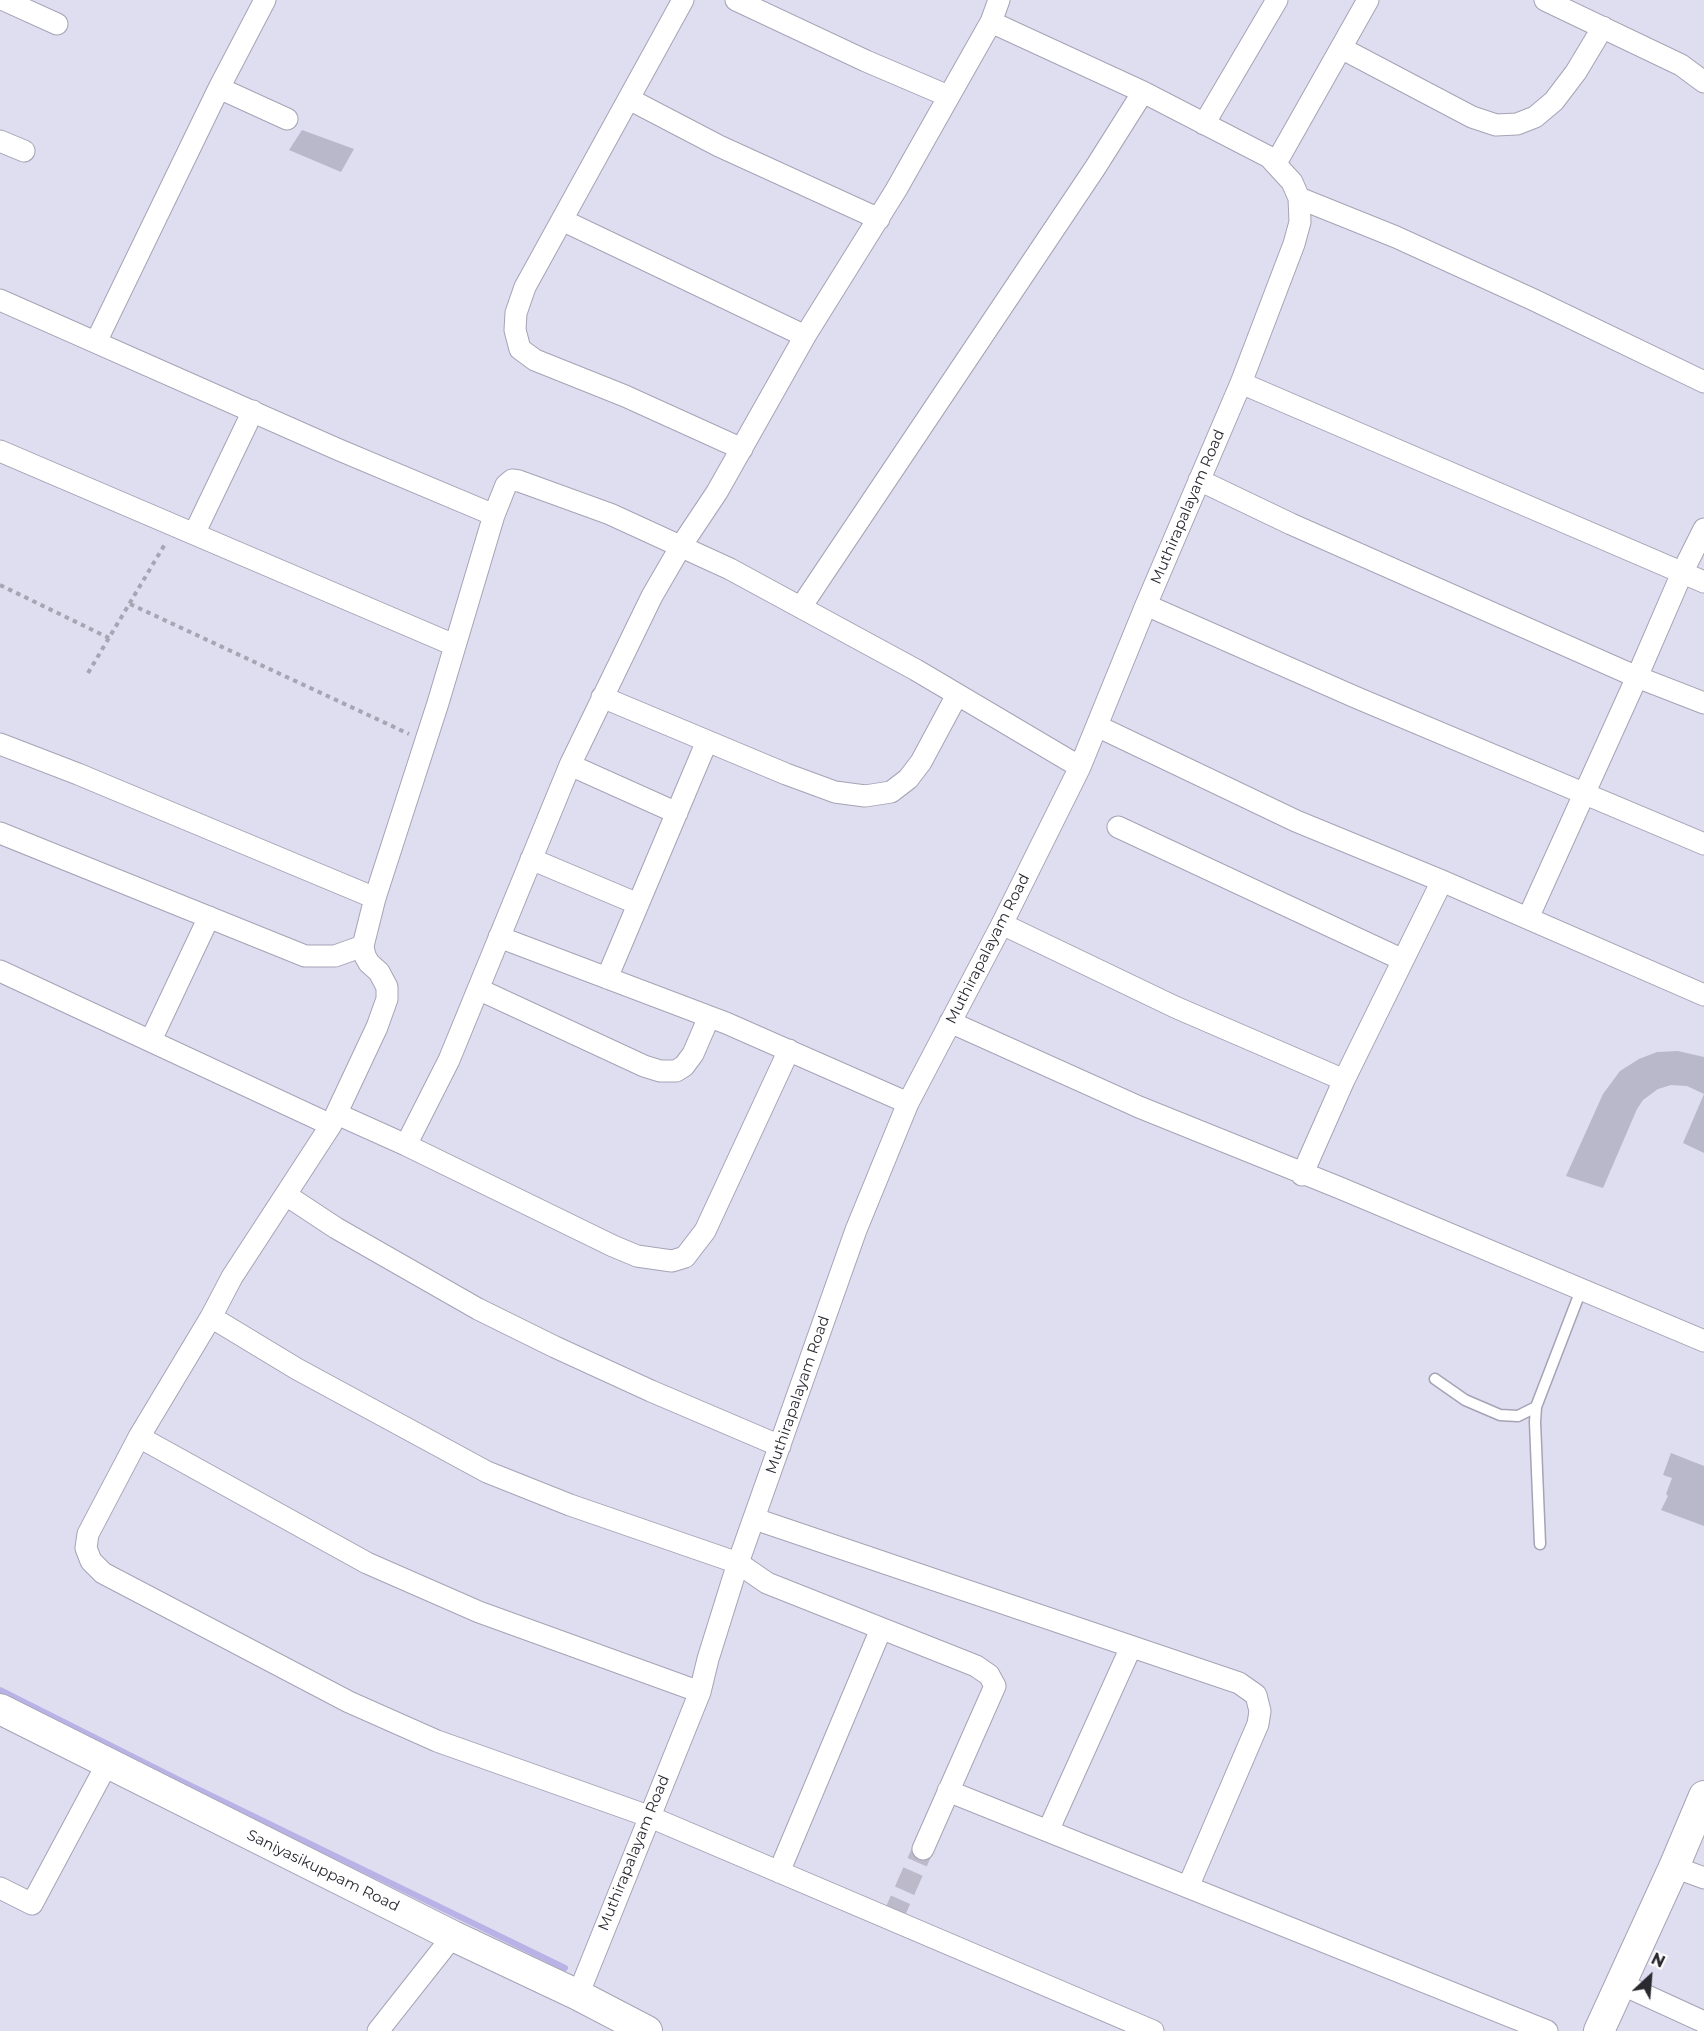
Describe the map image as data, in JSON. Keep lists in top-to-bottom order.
{
  "streets": {
    "street": ["Muthirapalayam Road", "Saniyasikuppam Road"]
  },
  "crossings": [
    ["Muthirapalayam Road", "Saniyasikuppam Road"]
  ],
  "north": "top right"
}
